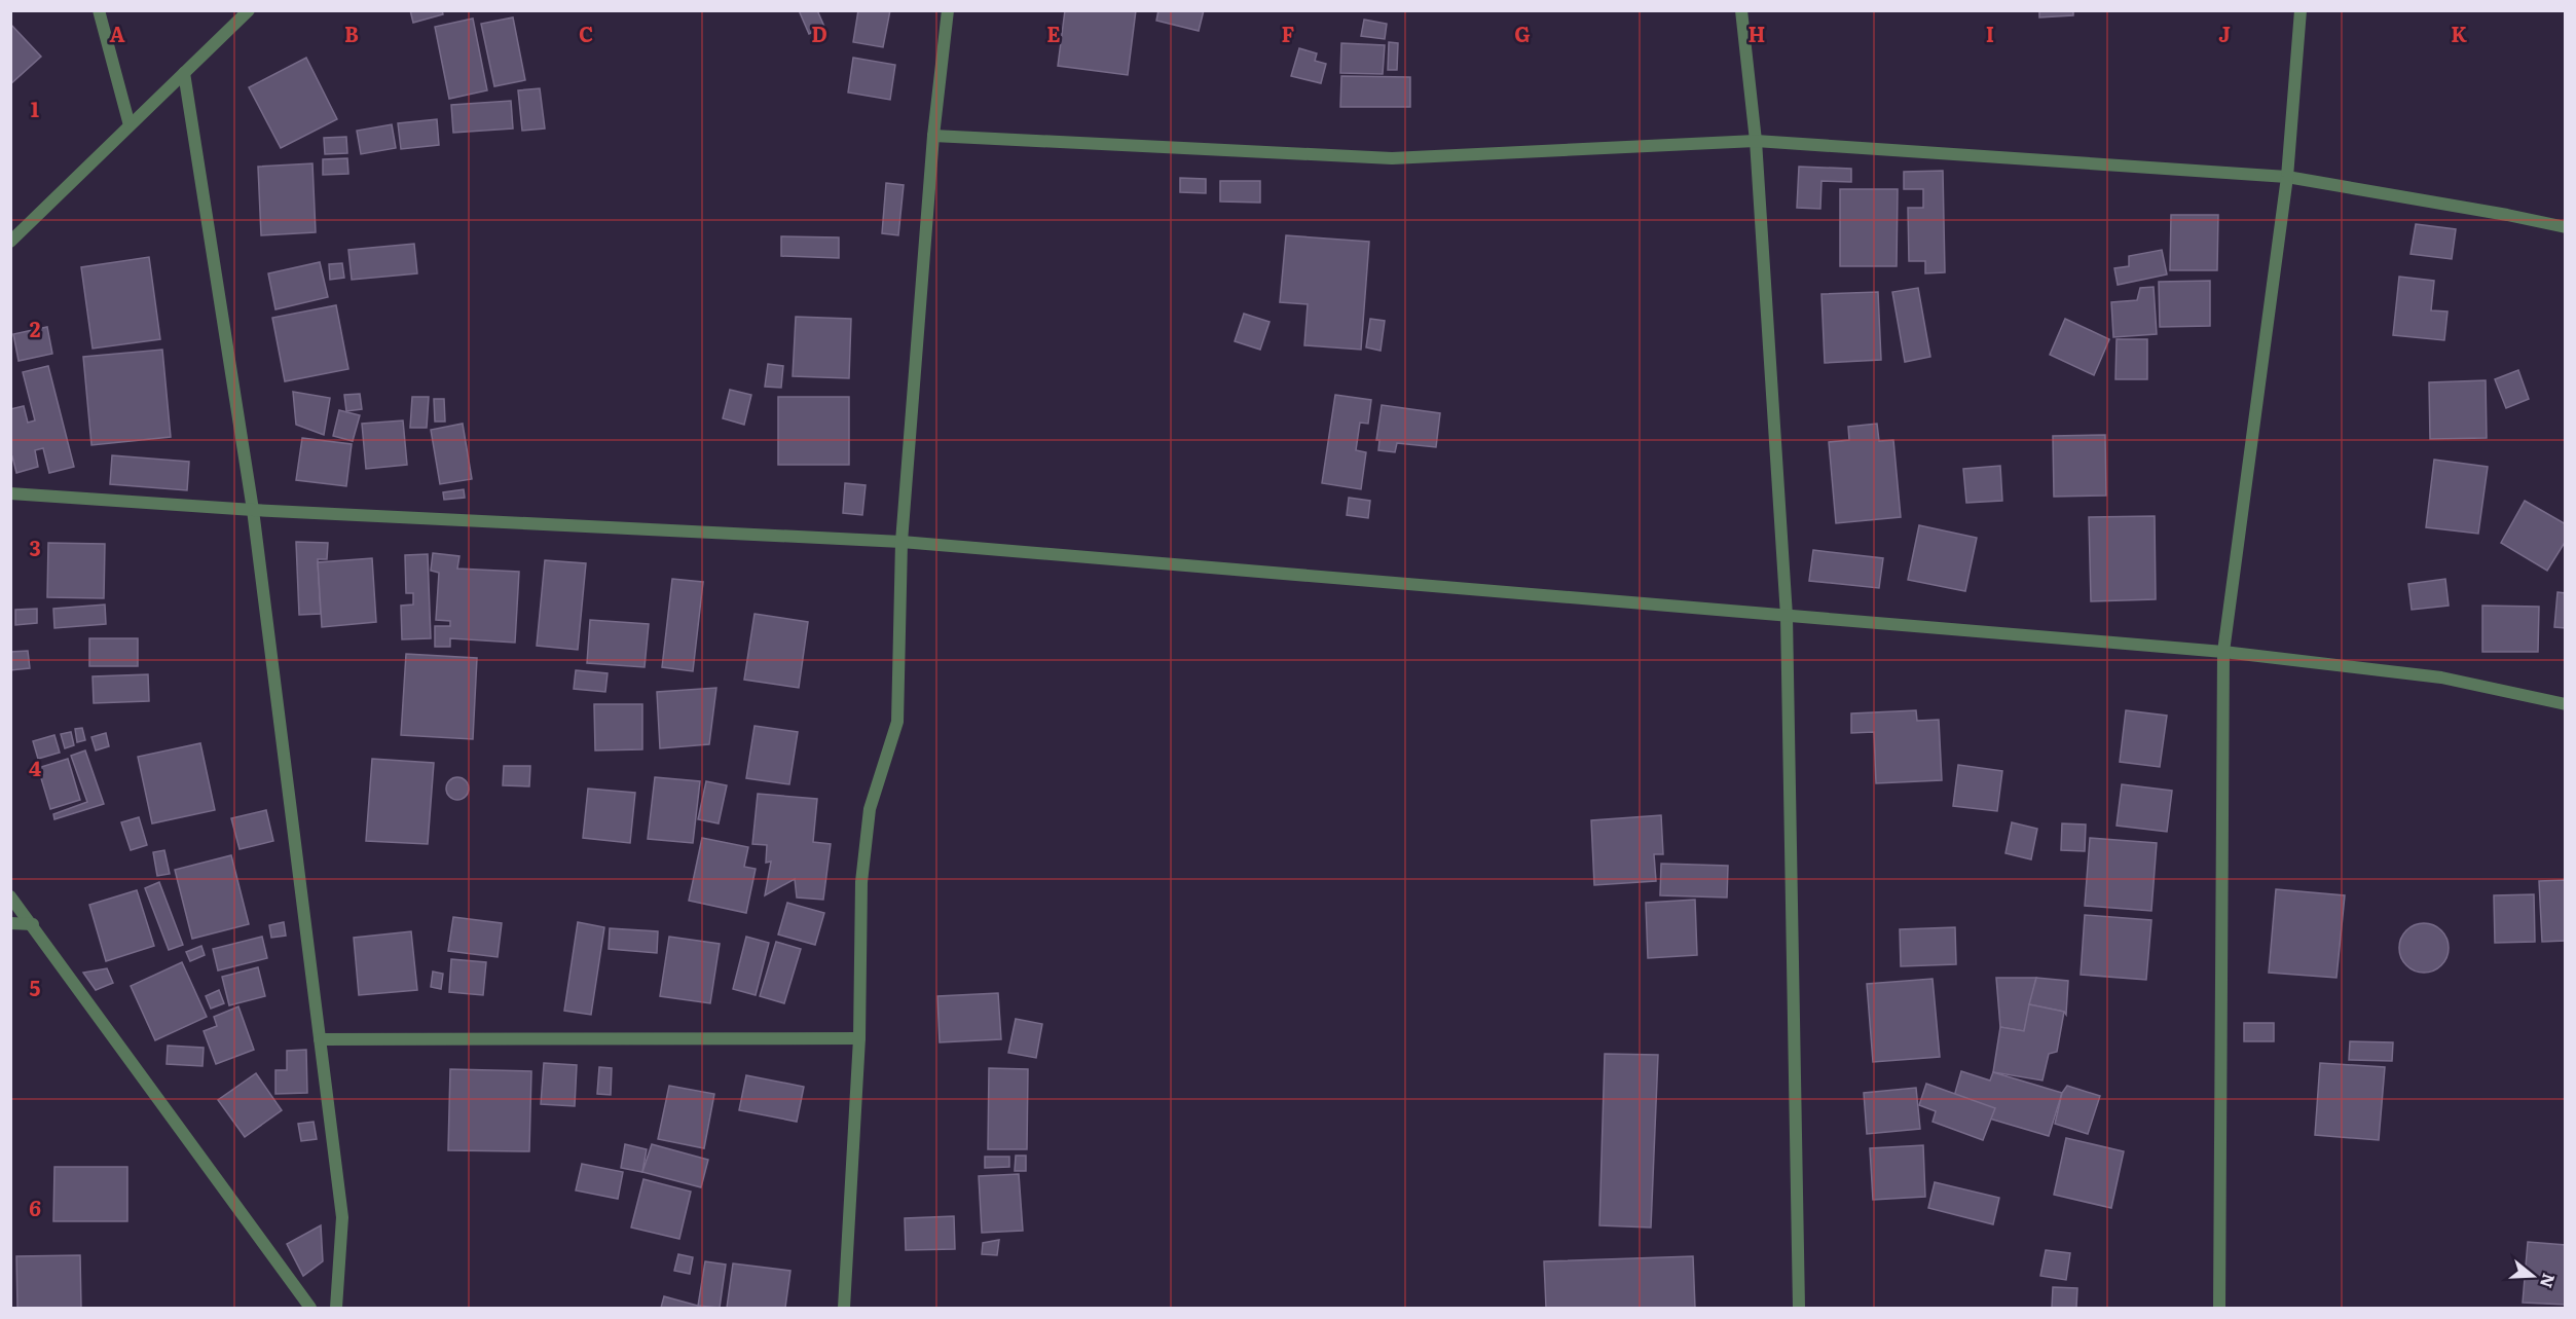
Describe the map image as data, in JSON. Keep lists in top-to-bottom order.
{
  "north": "right",
  "grid": {
    "columns": [
      "A",
      "B",
      "C",
      "D",
      "E",
      "F",
      "G",
      "H",
      "I",
      "J",
      "K"
    ],
    "rows": [
      "1",
      "2",
      "3",
      "4",
      "5",
      "6"
    ]
  }
}
